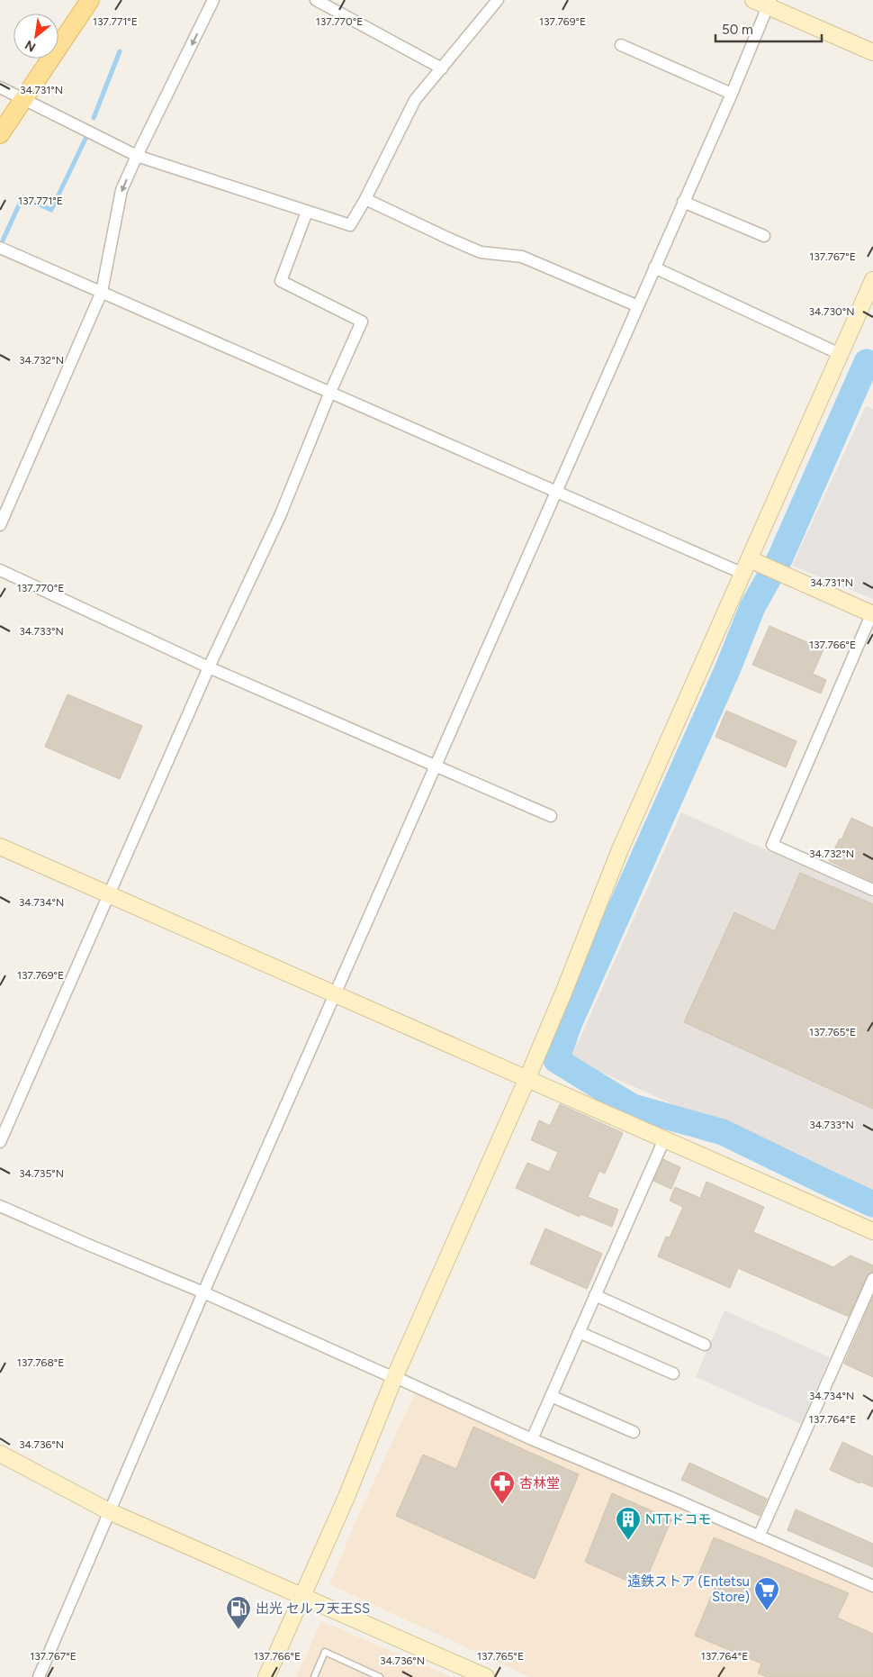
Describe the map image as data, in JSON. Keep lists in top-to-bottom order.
{
  "places": {
    "pharmacy": ["杏林堂"],
    "building": ["NTTドコモ"],
    "supermarket": ["遠鉄ストア (Entetsu Store)"],
    "fuel station": ["出光 セルフ天王SS"]
  },
  "scale_bar": "50 m",
  "north": "bottom left",
  "coordinates": [
    "137.771°E",
    "137.770°E",
    "137.769°E",
    "34.731°N",
    "137.767°E",
    "34.730°N",
    "34.732°N",
    "34.733°N",
    "137.766°E",
    "34.734°N",
    "137.765°E",
    "34.735°N",
    "137.768°E",
    "137.764°E",
    "34.736°N"
  ]
}
